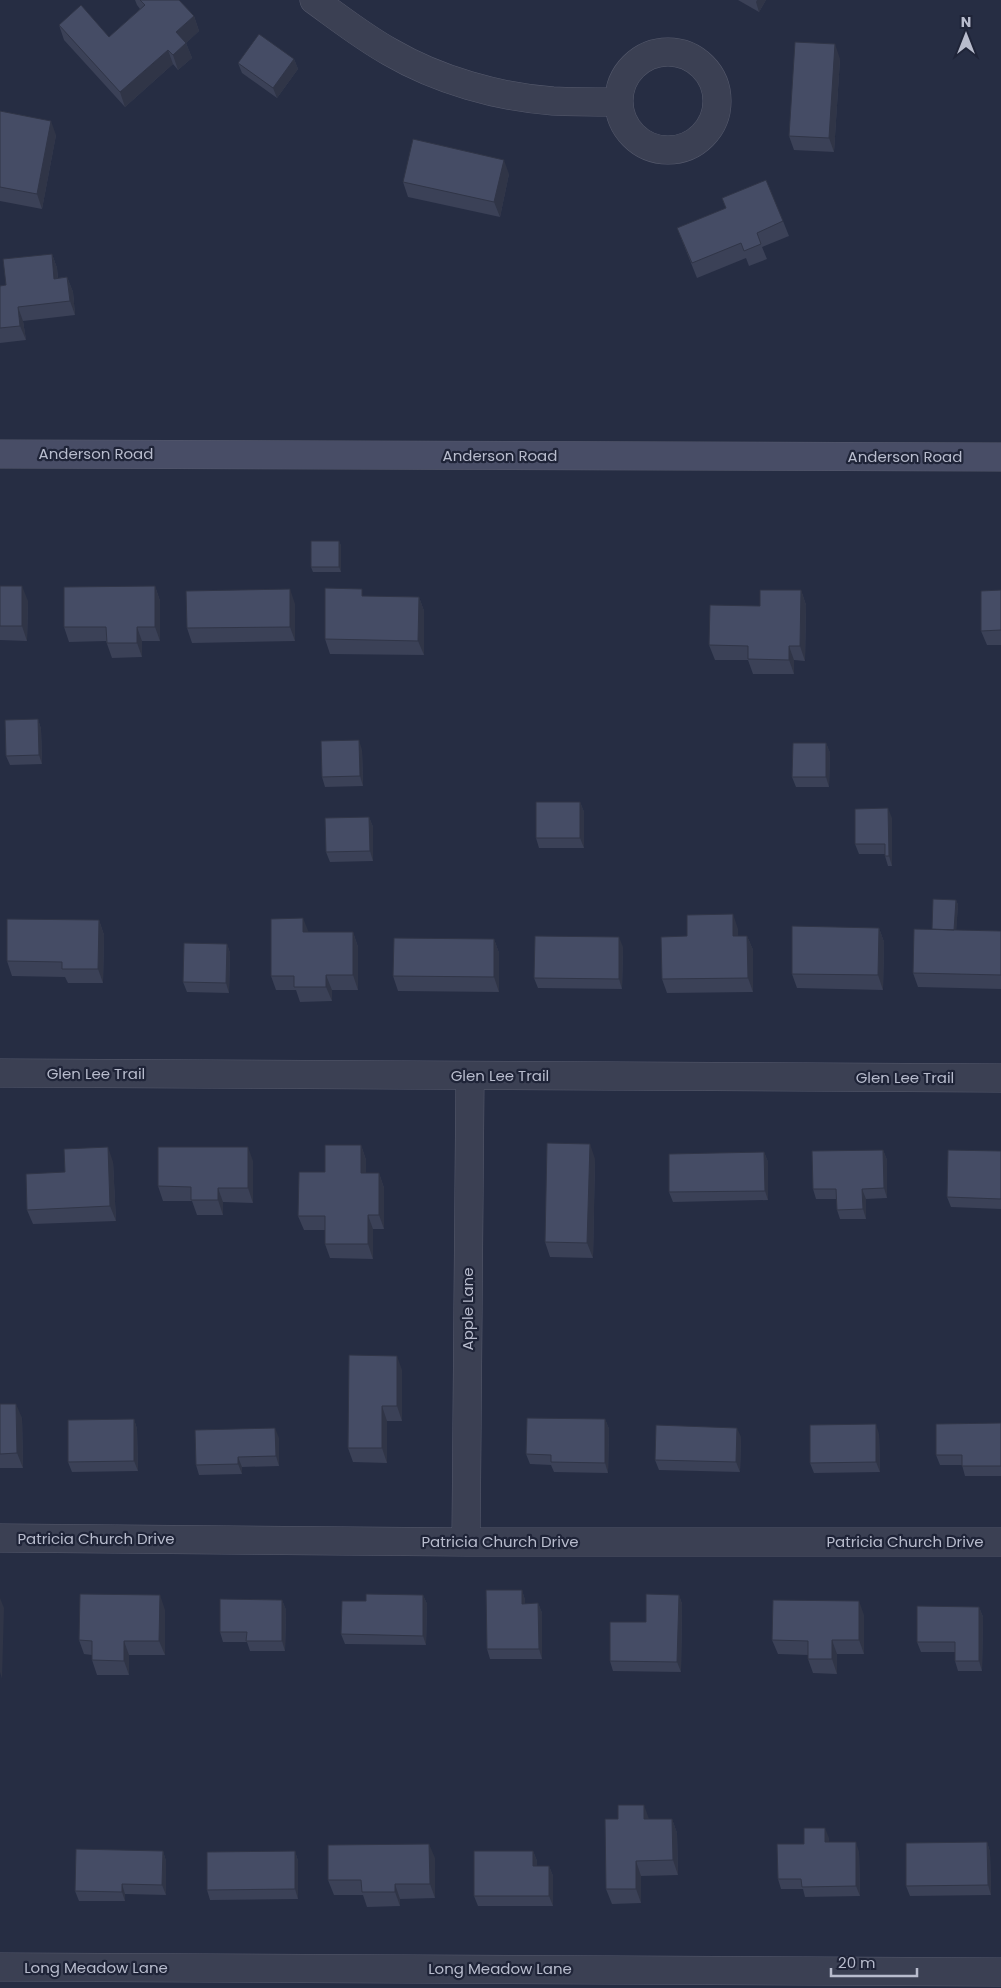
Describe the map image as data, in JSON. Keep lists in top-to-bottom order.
{
  "streets": {
    "street": [
      "Anderson Road",
      "Glen Lee Trail",
      "Apple Lane",
      "Patricia Church Drive",
      "Long Meadow Lane"
    ]
  },
  "crossings": [
    ["Glen Lee Trail", "Apple Lane"],
    ["Apple Lane", "Patricia Church Drive"]
  ],
  "scale_bar": "20 m",
  "north": "top"
}
